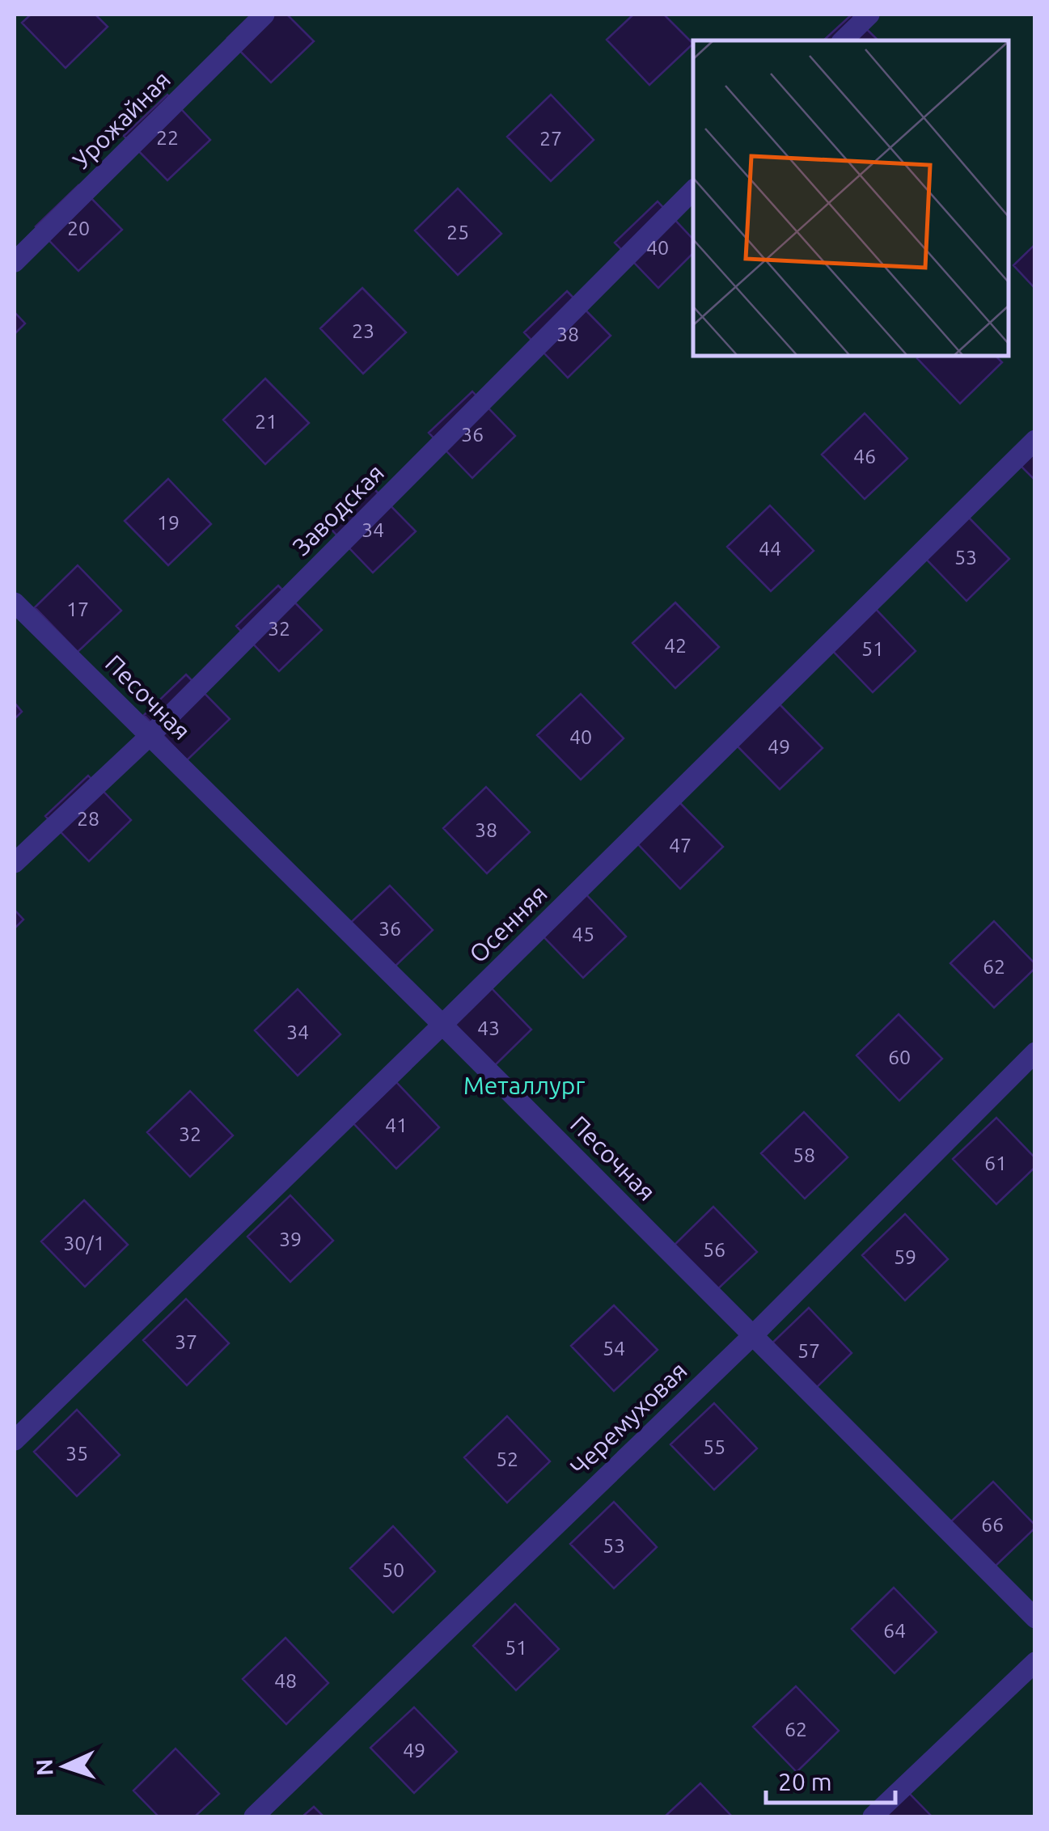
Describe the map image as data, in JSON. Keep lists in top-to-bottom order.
{
  "streets": {
    "street": [
      "Урожайная",
      "Заводская",
      "Песочная",
      "Осенняя",
      "Черемуховая"
    ]
  },
  "crossings": [
    ["Заводская", "Песочная"],
    ["Песочная", "Осенняя"],
    ["Песочная", "Черемуховая"]
  ],
  "parks": ["Металлург"],
  "house_numbers": [
    "22",
    "27",
    "20",
    "25",
    "40",
    "23",
    "38",
    "21",
    "36",
    "46",
    "19",
    "34",
    "44",
    "53",
    "17",
    "32",
    "42",
    "51",
    "40",
    "49",
    "28",
    "38",
    "47",
    "36",
    "45",
    "62",
    "43",
    "34",
    "60",
    "41",
    "32",
    "58",
    "61",
    "39",
    "30/1",
    "56",
    "59",
    "37",
    "54",
    "57",
    "55",
    "35",
    "52",
    "66",
    "53",
    "50",
    "64",
    "51",
    "48",
    "62",
    "49"
  ],
  "scale_bar": "20 m",
  "north": "left"
}
